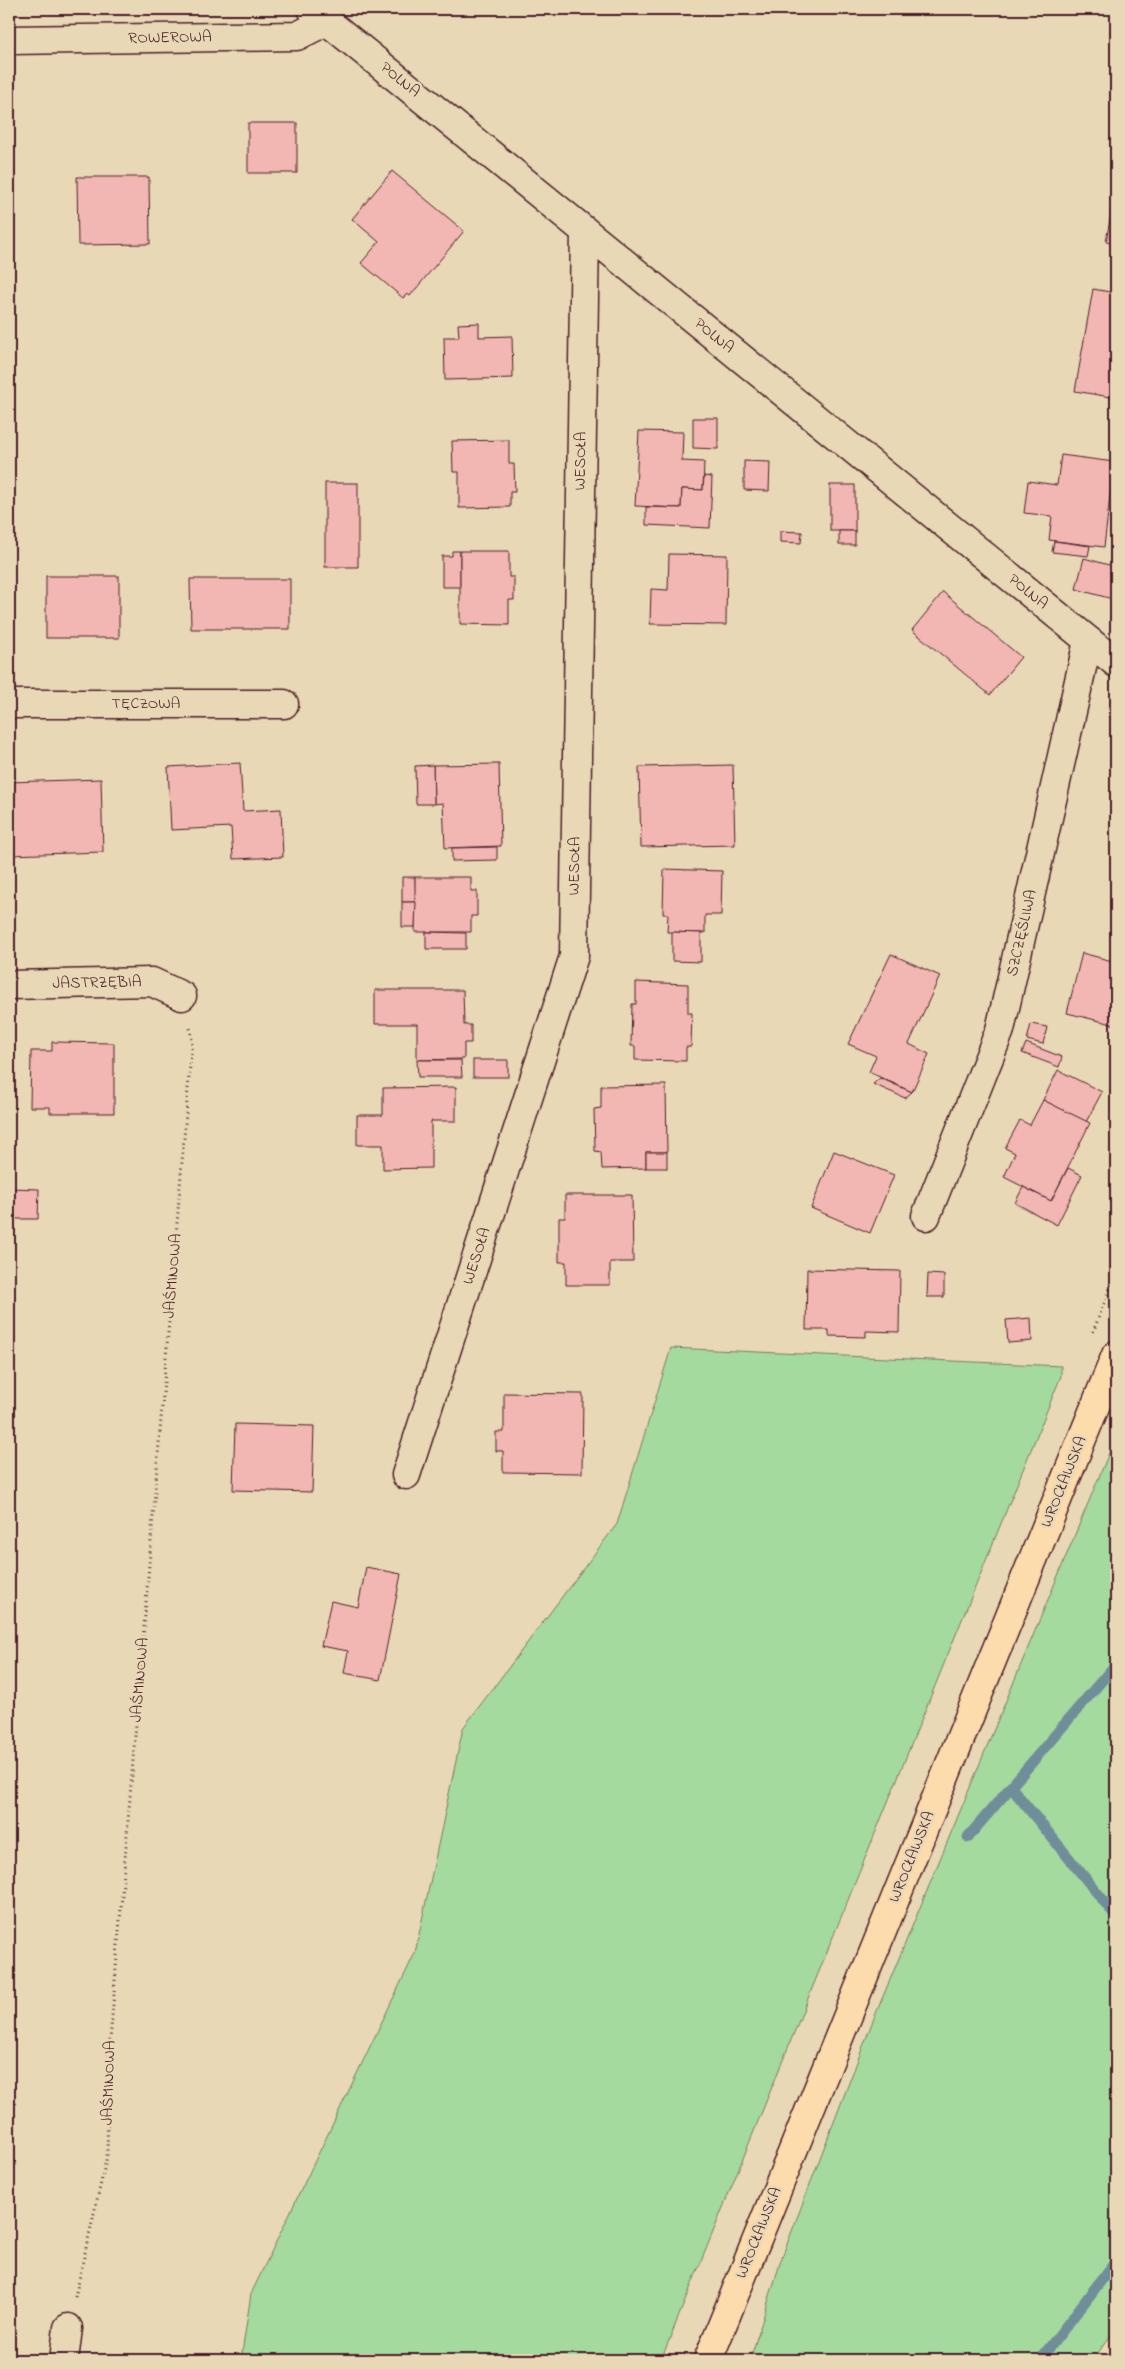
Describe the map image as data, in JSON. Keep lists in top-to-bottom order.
{
  "streets": {
    "main road": ["WROCŁAWSKA"],
    "street": [
      "ROWEROWA",
      "POLNA",
      "WESOŁA",
      "TĘCZOWA",
      "SZCZĘŚLIWA",
      "JASTRZĘBIA"
    ],
    "path": ["JAŚMINOWA"]
  },
  "crossings": [
    ["ROWEROWA", "POLNA"],
    ["POLNA", "WESOŁA"],
    ["POLNA", "SZCZĘŚLIWA"],
    ["JASTRZĘBIA", "JAŚMINOWA"]
  ]
}
